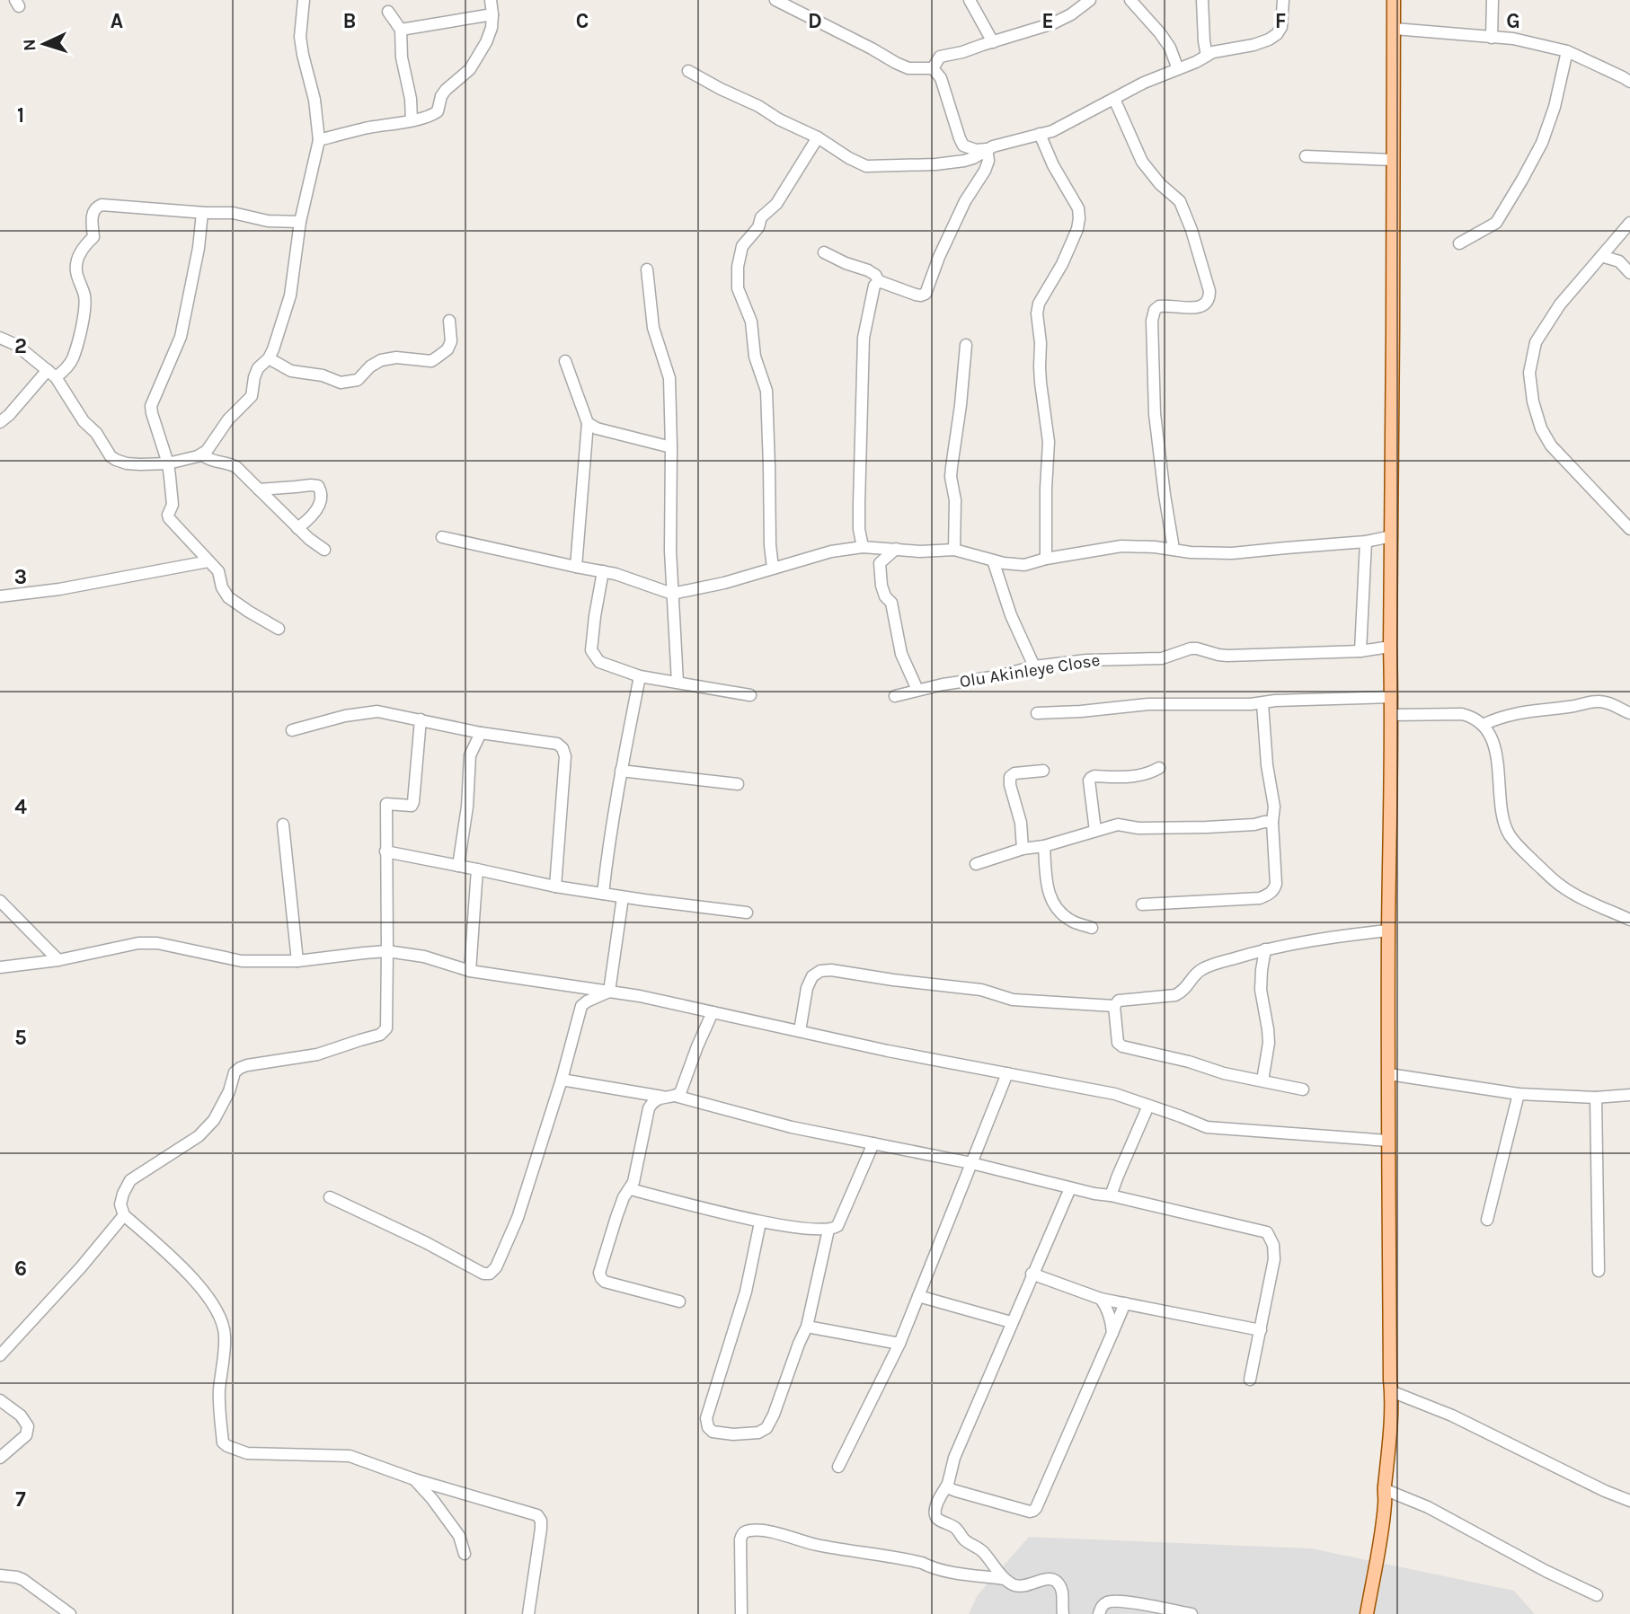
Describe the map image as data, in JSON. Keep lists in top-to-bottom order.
{
  "streets": {
    "street": ["Olu Akinleye Close"]
  },
  "north": "left",
  "grid": {
    "columns": [
      "A",
      "B",
      "C",
      "D",
      "E",
      "F",
      "G"
    ],
    "rows": [
      "1",
      "2",
      "3",
      "4",
      "5",
      "6",
      "7"
    ]
  }
}
